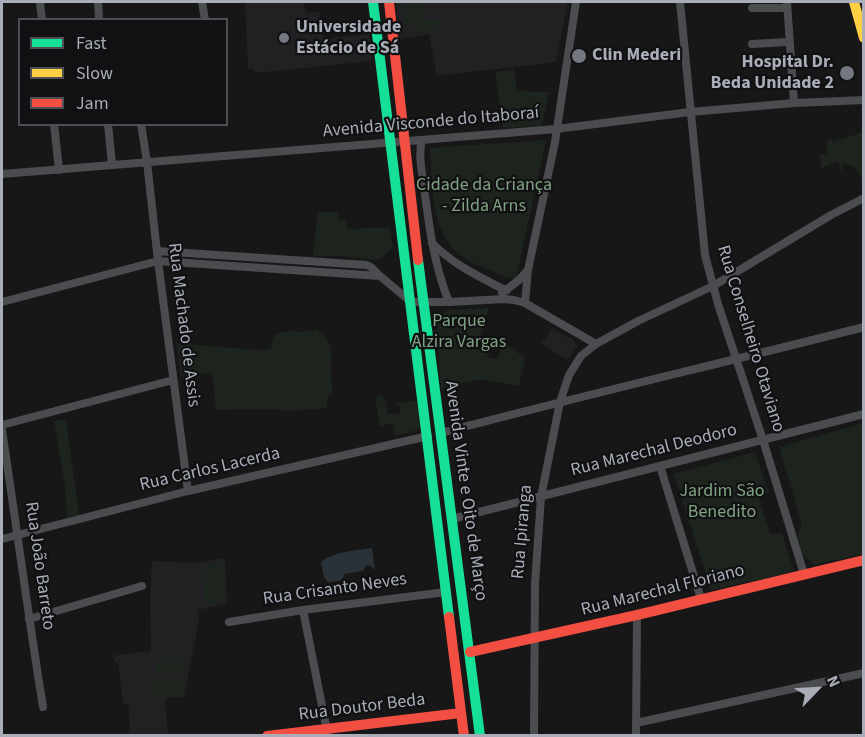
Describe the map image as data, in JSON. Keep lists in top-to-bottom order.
{
  "streets": {
    "main road": ["Avenida Vinte e Oito de Março", "Rua Marechal Floriano", "Rua Doutor Beda"],
    "street": [
      "Avenida Visconde do Itaboraí",
      "Rua Machado de Assis",
      "Rua Conselheiro Otaviano",
      "Rua Marechal Deodoro",
      "Rua Carlos Lacerda",
      "Rua Ipiranga",
      "Rua João Barreto",
      "Rua Crisanto Neves"
    ]
  },
  "crossings": [
    ["Avenida Visconde do Itaboraí", "Rua Machado de Assis"],
    ["Avenida Visconde do Itaboraí", "Rua Conselheiro Otaviano"],
    ["Avenida Visconde do Itaboraí", "Avenida Vinte e Oito de Março"],
    ["Rua Machado de Assis", "Rua Carlos Lacerda"],
    ["Rua Conselheiro Otaviano", "Rua Marechal Deodoro"],
    ["Rua Conselheiro Otaviano", "Rua Ipiranga"],
    ["Rua Conselheiro Otaviano", "Rua Marechal Floriano"],
    ["Rua Marechal Deodoro", "Avenida Vinte e Oito de Março"],
    ["Rua Marechal Deodoro", "Rua Ipiranga"],
    ["Rua Carlos Lacerda", "Avenida Vinte e Oito de Março"],
    ["Rua Carlos Lacerda", "Rua João Barreto"],
    ["Avenida Vinte e Oito de Março", "Rua Crisanto Neves"],
    ["Avenida Vinte e Oito de Março", "Rua Marechal Floriano"],
    ["Avenida Vinte e Oito de Março", "Rua Doutor Beda"],
    ["Rua Ipiranga", "Rua Marechal Floriano"]
  ],
  "parks": ["Cidade da Criança - Zilda Arns", "Parque Alzira Vargas", "Jardim São Benedito"],
  "places": ["Universidade Estácio de Sá", "Clin Mederi", "Hospital Dr. Beda Unidade 2"],
  "legend": ["Fast", "Slow", "Jam"],
  "north": "top right"
}
